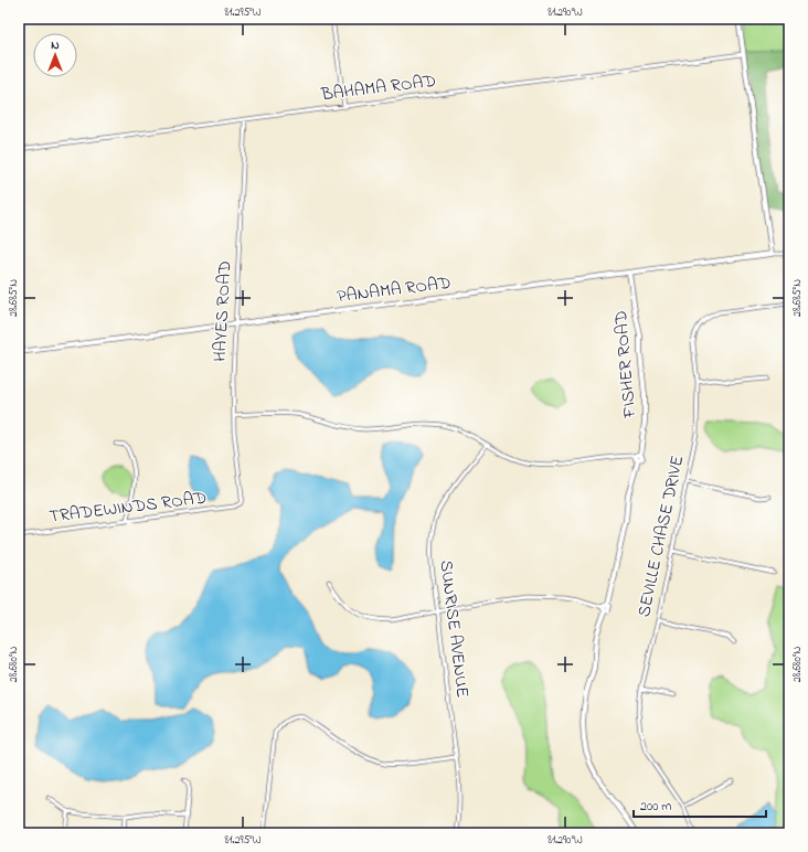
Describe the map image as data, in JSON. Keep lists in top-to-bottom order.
{
  "streets": {
    "street": [
      "BAHAMA ROAD",
      "PANAMA ROAD",
      "HAYES ROAD",
      "FISHER ROAD",
      "TRADEWINDS ROAD",
      "SEVILLE CHASE DRIVE",
      "SUNRISE AVENUE"
    ]
  },
  "crossings": [
    ["BAHAMA ROAD", "HAYES ROAD"],
    ["PANAMA ROAD", "HAYES ROAD"],
    ["PANAMA ROAD", "FISHER ROAD"],
    ["HAYES ROAD", "TRADEWINDS ROAD"]
  ],
  "scale_bar": "200 m",
  "north": "top",
  "coordinates": [
    "81.295°W",
    "81.290°W",
    "28.685°N",
    "28.680°N"
  ]
}
